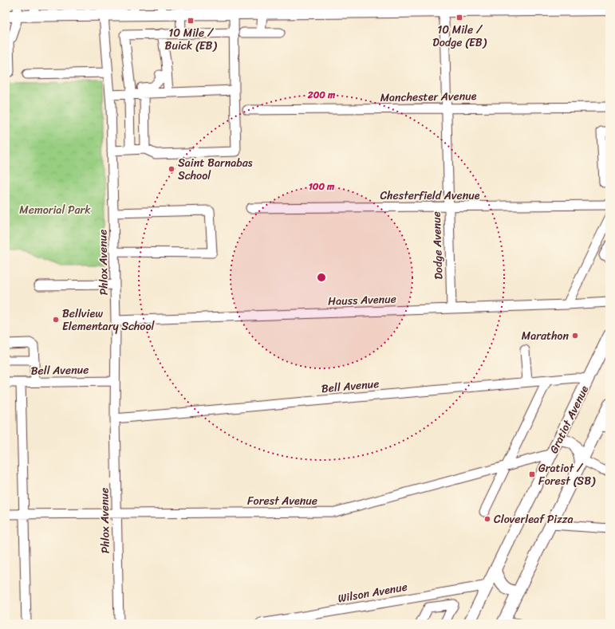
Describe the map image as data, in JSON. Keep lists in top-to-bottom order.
{
  "streets": {
    "main road": ["Gratiot Avenue"],
    "street": [
      "Manchester Avenue",
      "Chesterfield Avenue",
      "Dodge Avenue",
      "Phlox Avenue",
      "Hauss Avenue",
      "Bell Avenue",
      "Forest Avenue",
      "Wilson Avenue"
    ]
  },
  "crossings": [
    ["Manchester Avenue", "Dodge Avenue"],
    ["Chesterfield Avenue", "Dodge Avenue"],
    ["Dodge Avenue", "Hauss Avenue"],
    ["Phlox Avenue", "Hauss Avenue"],
    ["Phlox Avenue", "Bell Avenue"],
    ["Phlox Avenue", "Forest Avenue"],
    ["Bell Avenue", "Gratiot Avenue"],
    ["Gratiot Avenue", "Forest Avenue"],
    ["Gratiot Avenue", "Wilson Avenue"]
  ],
  "parks": ["Memorial Park"],
  "places": {
    "transit": ["10 Mile / Dodge (EB)", "10 Mile / Buick (EB)", "Gratiot / Forest (SB)"],
    "other": [
      "Saint Barnabas School",
      "Bellview Elementary School",
      "Marathon",
      "Cloverleaf Pizza"
    ]
  },
  "rings": ["200 m", "100 m"]
}
